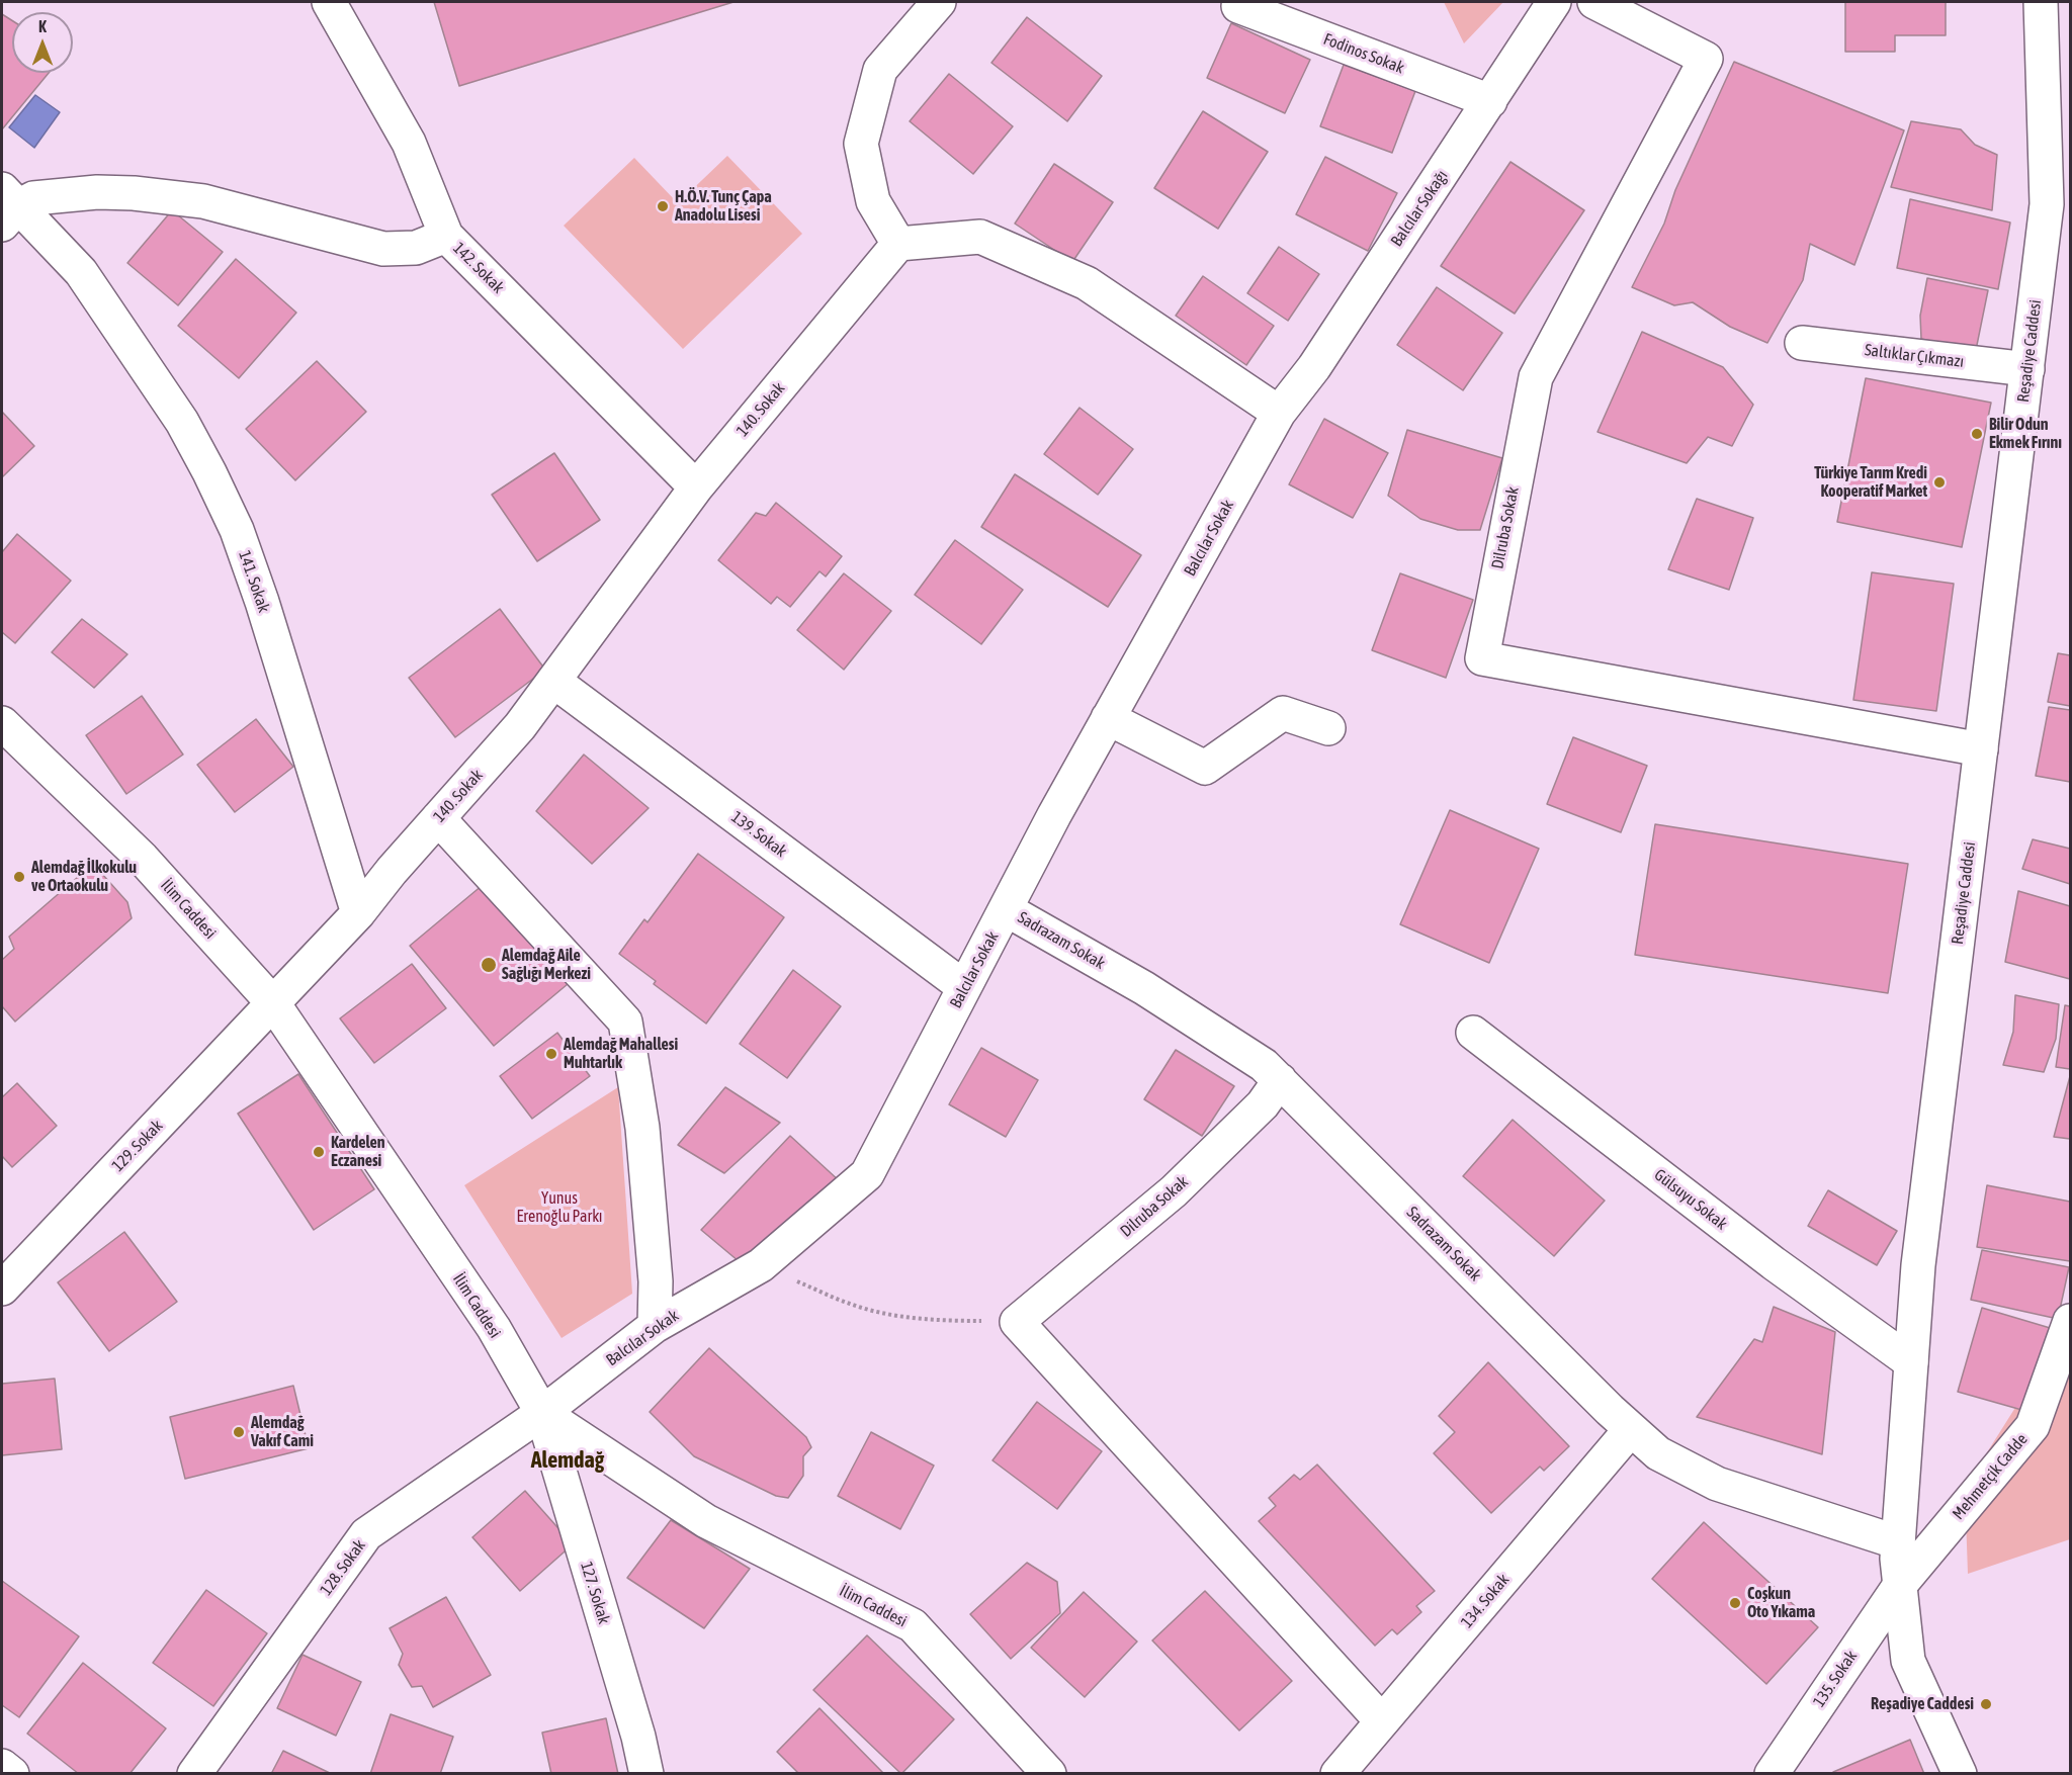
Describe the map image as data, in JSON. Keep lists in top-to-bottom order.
{
  "streets": {
    "street": [
      "Fodinos Sokak",
      "Balcılar Sokağı",
      "142. Sokak",
      "Reşadiye Caddesi",
      "Saltıklar Çıkmazı",
      "140. Sokak",
      "Dilruba Sokak",
      "Balcılar Sokak",
      "141. Sokak",
      "139. Sokak",
      "İlim Caddesi",
      "Sadrazam Sokak",
      "129. Sokak",
      "Gülsuyu Sokak",
      "Mehmetçik Cadde",
      "128. Sokak",
      "127. Sokak",
      "134. Sokak",
      "135. Sokak"
    ]
  },
  "crossings": [
    ["Fodinos Sokak", "Balcılar Sokağı"],
    ["Balcılar Sokağı", "Balcılar Sokak"],
    ["142. Sokak", "140. Sokak"],
    ["Reşadiye Caddesi", "Saltıklar Çıkmazı"],
    ["Reşadiye Caddesi", "Dilruba Sokak"],
    ["Reşadiye Caddesi", "Sadrazam Sokak"],
    ["Reşadiye Caddesi", "Gülsuyu Sokak"],
    ["Reşadiye Caddesi", "Mehmetçik Cadde"],
    ["Reşadiye Caddesi", "135. Sokak"],
    ["140. Sokak", "141. Sokak"],
    ["140. Sokak", "139. Sokak"],
    ["Dilruba Sokak", "Sadrazam Sokak"],
    ["Balcılar Sokak", "139. Sokak"],
    ["Balcılar Sokak", "İlim Caddesi"],
    ["Balcılar Sokak", "Sadrazam Sokak"],
    ["Balcılar Sokak", "128. Sokak"],
    ["Balcılar Sokak", "127. Sokak"],
    ["İlim Caddesi", "129. Sokak"],
    ["İlim Caddesi", "128. Sokak"],
    ["İlim Caddesi", "127. Sokak"],
    ["Sadrazam Sokak", "134. Sokak"],
    ["Mehmetçik Cadde", "135. Sokak"],
    ["128. Sokak", "127. Sokak"]
  ],
  "districts": ["Alemdağ"],
  "parks": ["Yunus Erenoğlu Parkı"],
  "places": [
    "H.Ö.V. Tunç Çapa Anadolu Lisesi",
    "Bilir Odun Ekmek Fırını",
    "Türkiye Tarım Kredi Kooperatif Market",
    "Alemdağ İlkokulu ve Ortaokulu",
    "Alemdağ Aile Sağlığı Merkezi",
    "Alemdağ Mahallesi Muhtarlık",
    "Kardelen Eczanesi",
    "Alemdağ Vakıf Cami",
    "Coşkun Oto Yıkama",
    "Reşadiye Caddesi"
  ],
  "north": "top"
}
